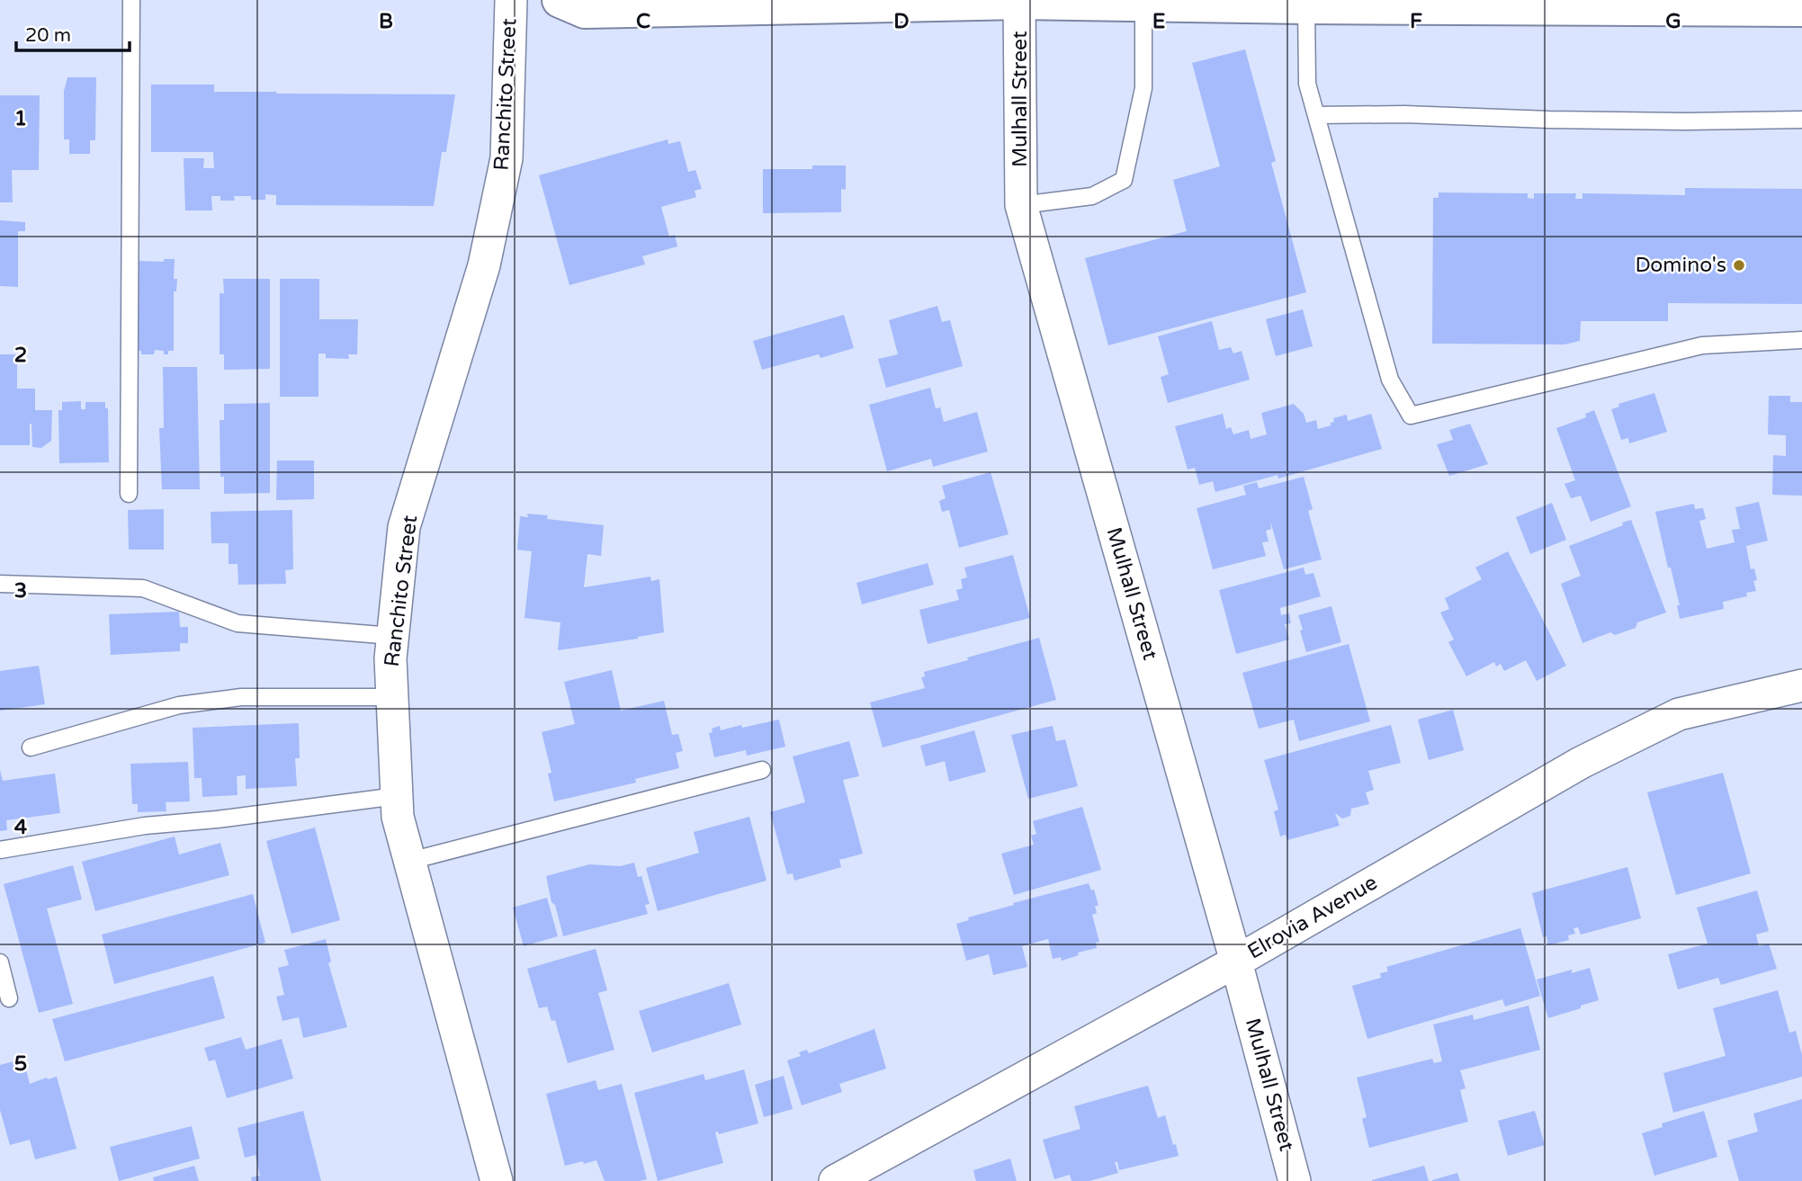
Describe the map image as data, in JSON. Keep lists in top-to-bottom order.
{
  "streets": {
    "street": ["Ranchito Street", "Mulhall Street", "Elrovia Avenue"]
  },
  "crossings": [
    ["Mulhall Street", "Elrovia Avenue"]
  ],
  "places": ["Domino's"],
  "scale_bar": "20 m",
  "grid": {
    "columns": [
      "B",
      "C",
      "D",
      "E",
      "F",
      "G"
    ],
    "rows": [
      "1",
      "2",
      "3",
      "4",
      "5"
    ]
  }
}
